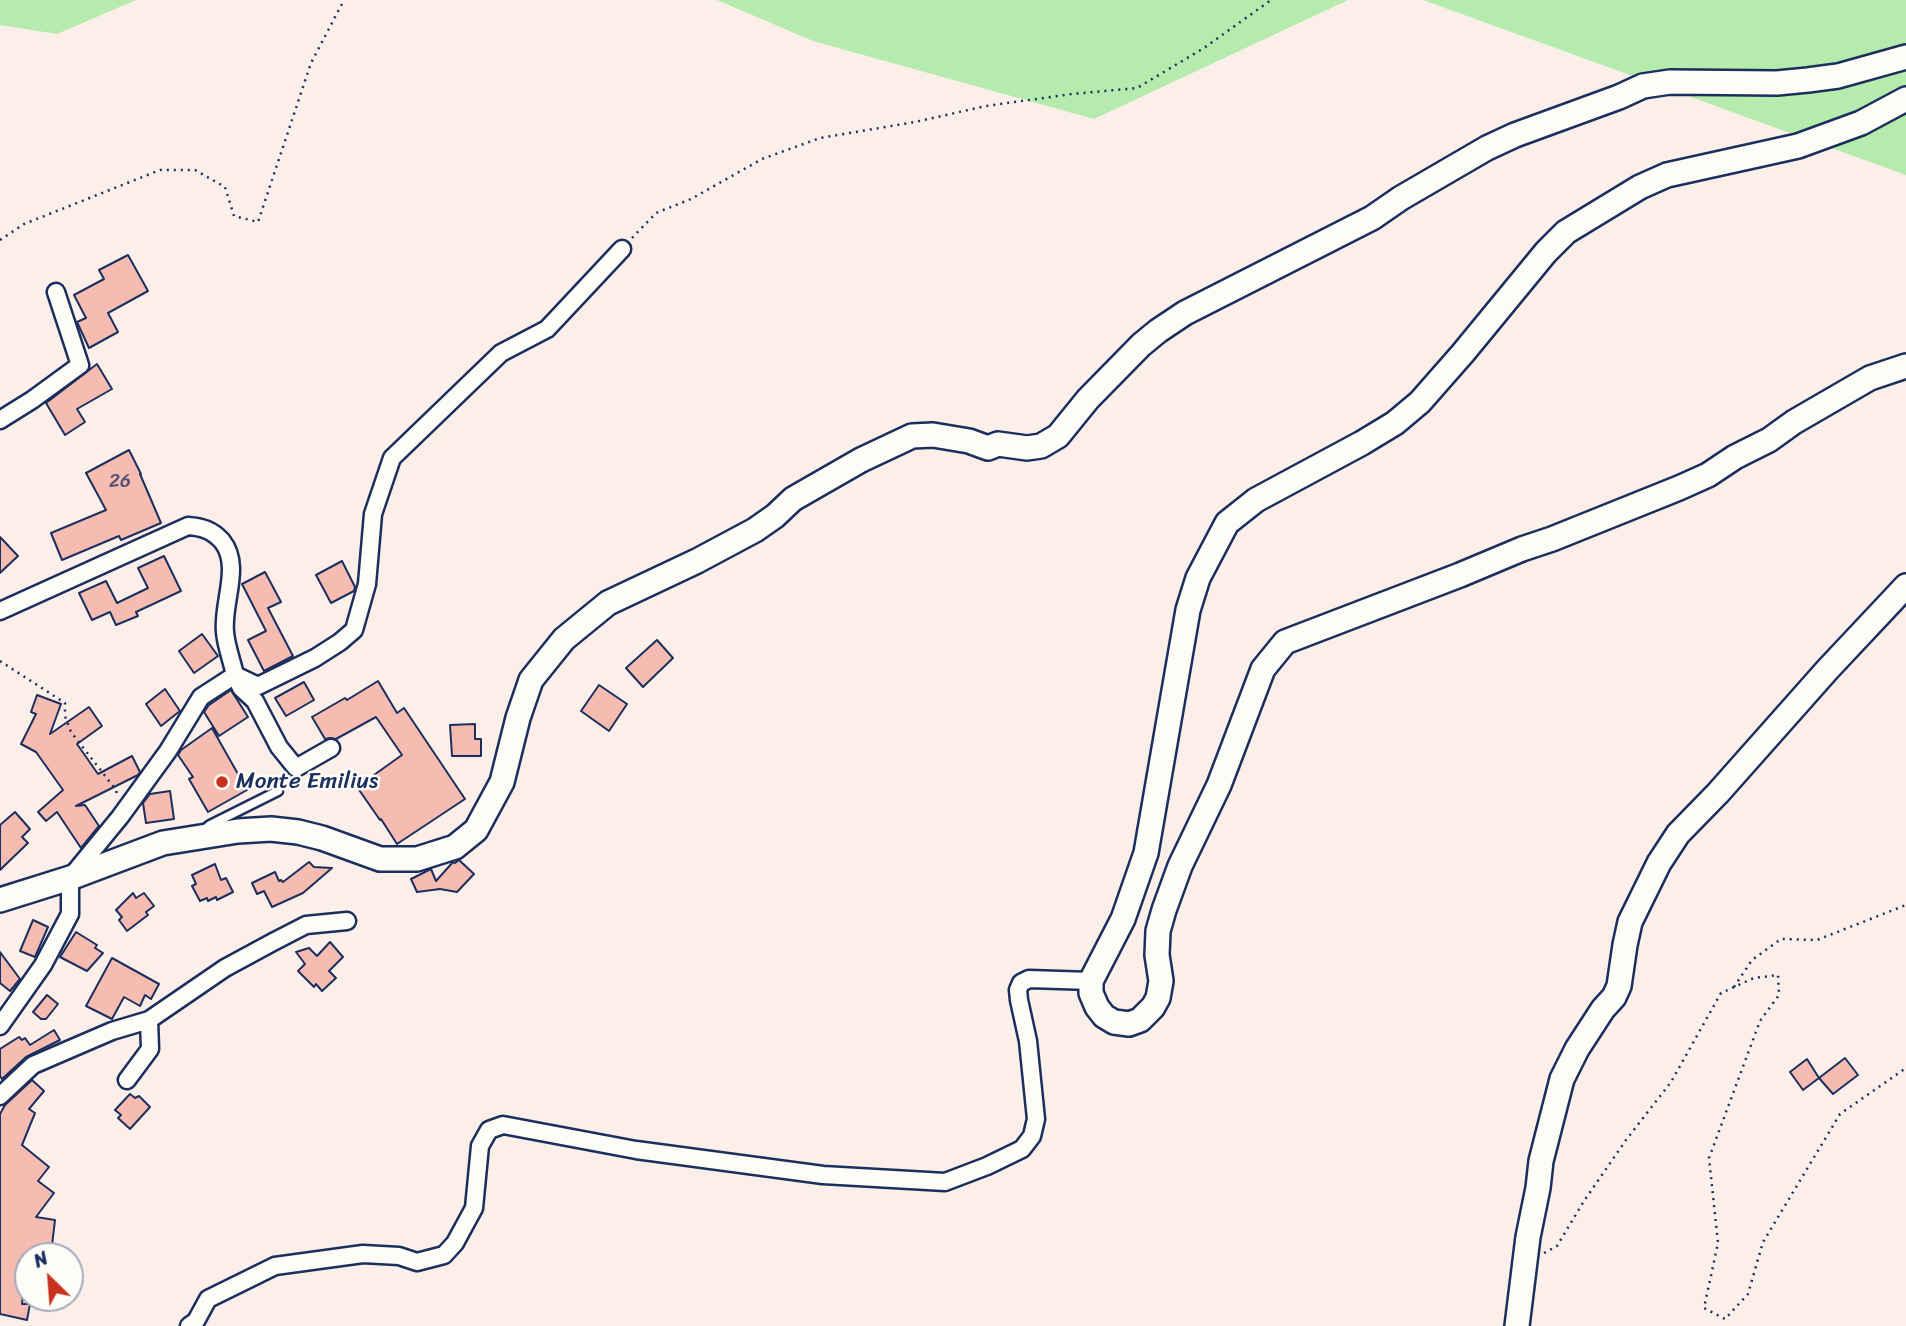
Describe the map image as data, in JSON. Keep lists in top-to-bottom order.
{
  "places": ["Monte Emilius"],
  "house_numbers": ["26"],
  "north": "top left"
}
